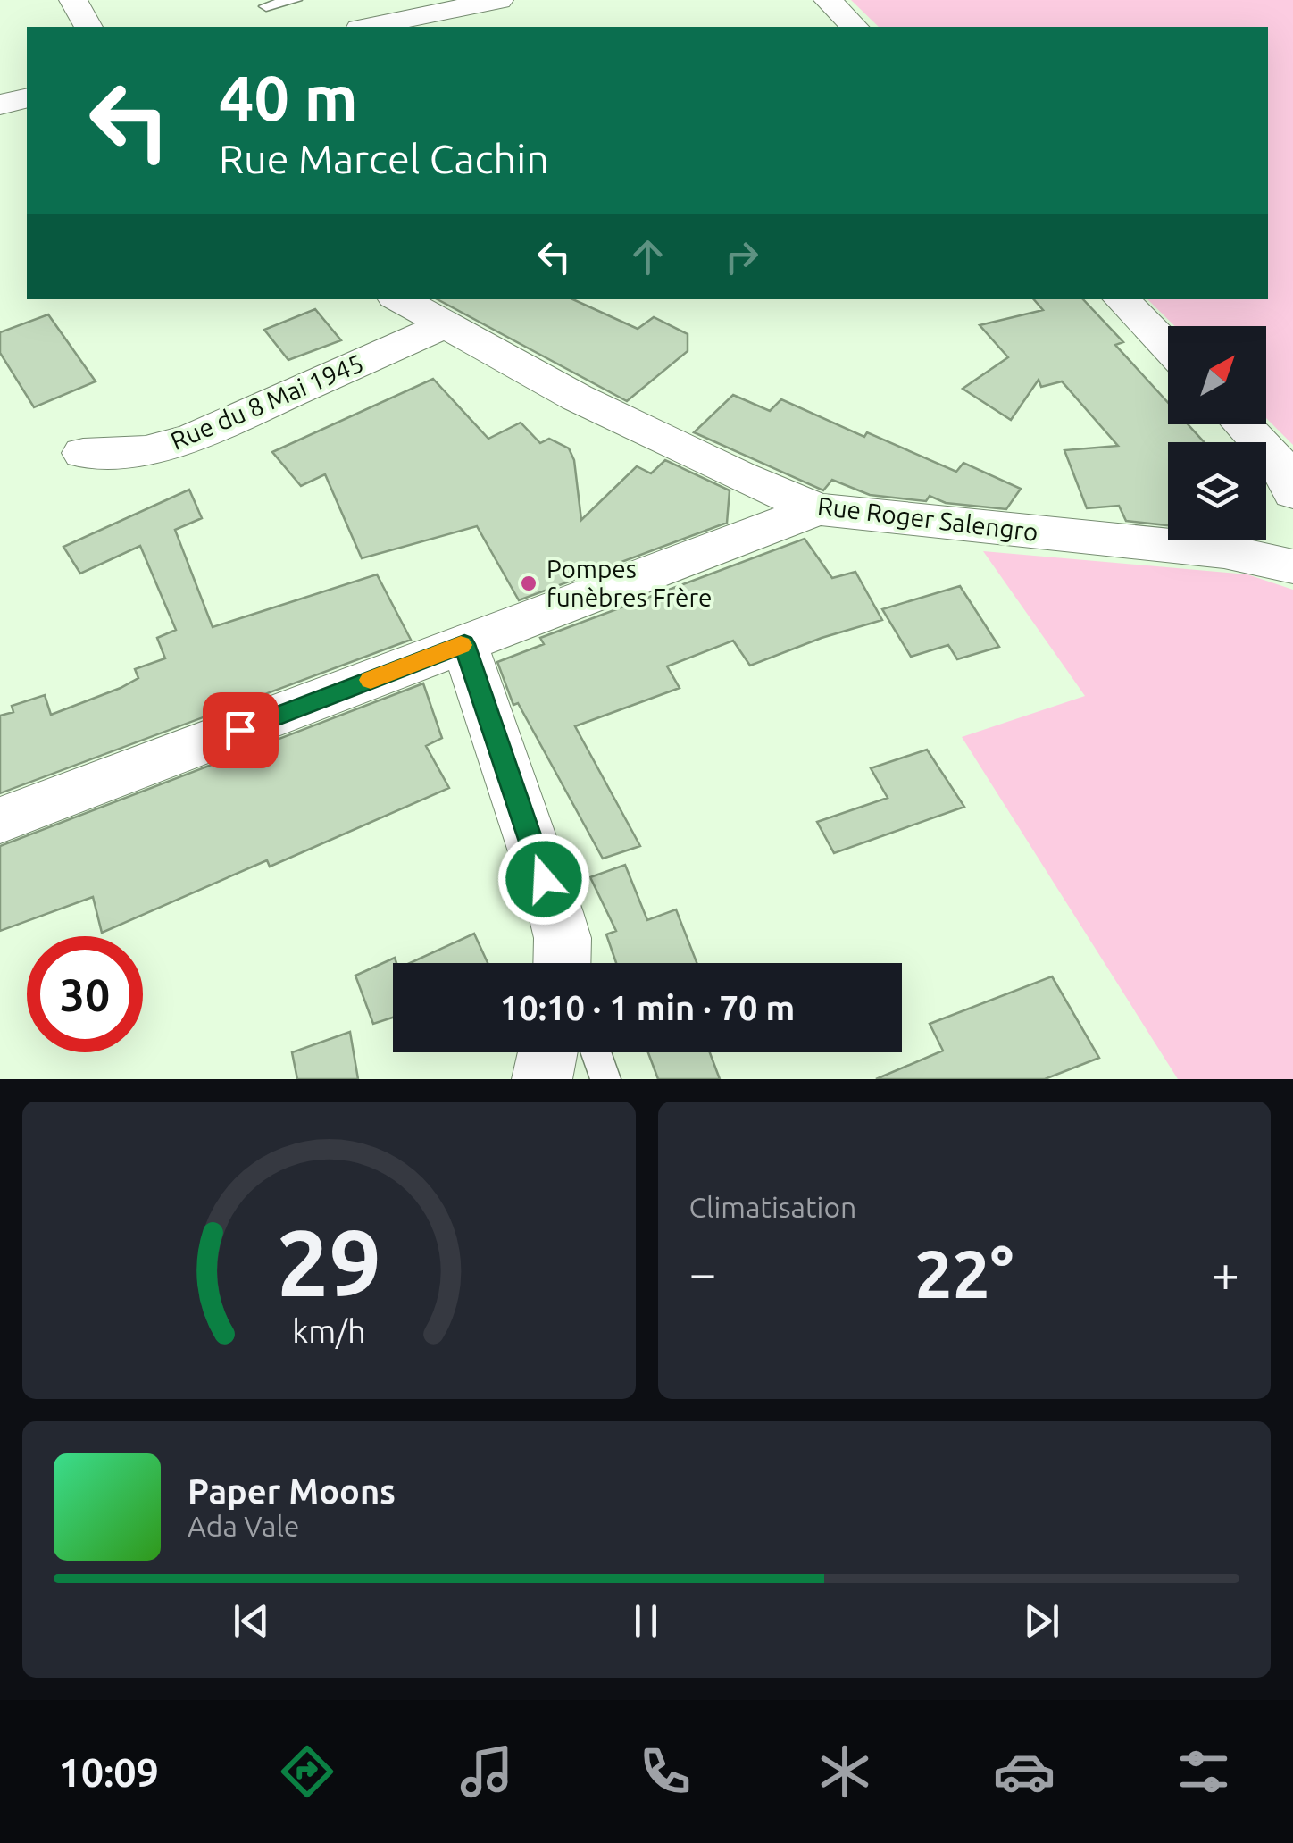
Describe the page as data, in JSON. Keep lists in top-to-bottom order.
{
  "streets": {
    "street": ["Rue du 8 Mai 1945", "Rue Roger Salengro"]
  },
  "crossings": [
    ["Rue du 8 Mai 1945", "Rue Roger Salengro"]
  ],
  "places": ["Pompes funèbres Frère"],
  "north": "top right",
  "page": {
    "turn": ["40 m", "Rue Marcel Cachin"],
    "limit": "30",
    "trip": "10:10 · 1 min · 70 m",
    "tile": "Climatisation",
    "heat": ["−", "22°", "+"],
    "song": ["Paper Moons", "Ada Vale"],
    "tabs": "10:09",
    "gauge": ["29", "km/h"]
  }
}
